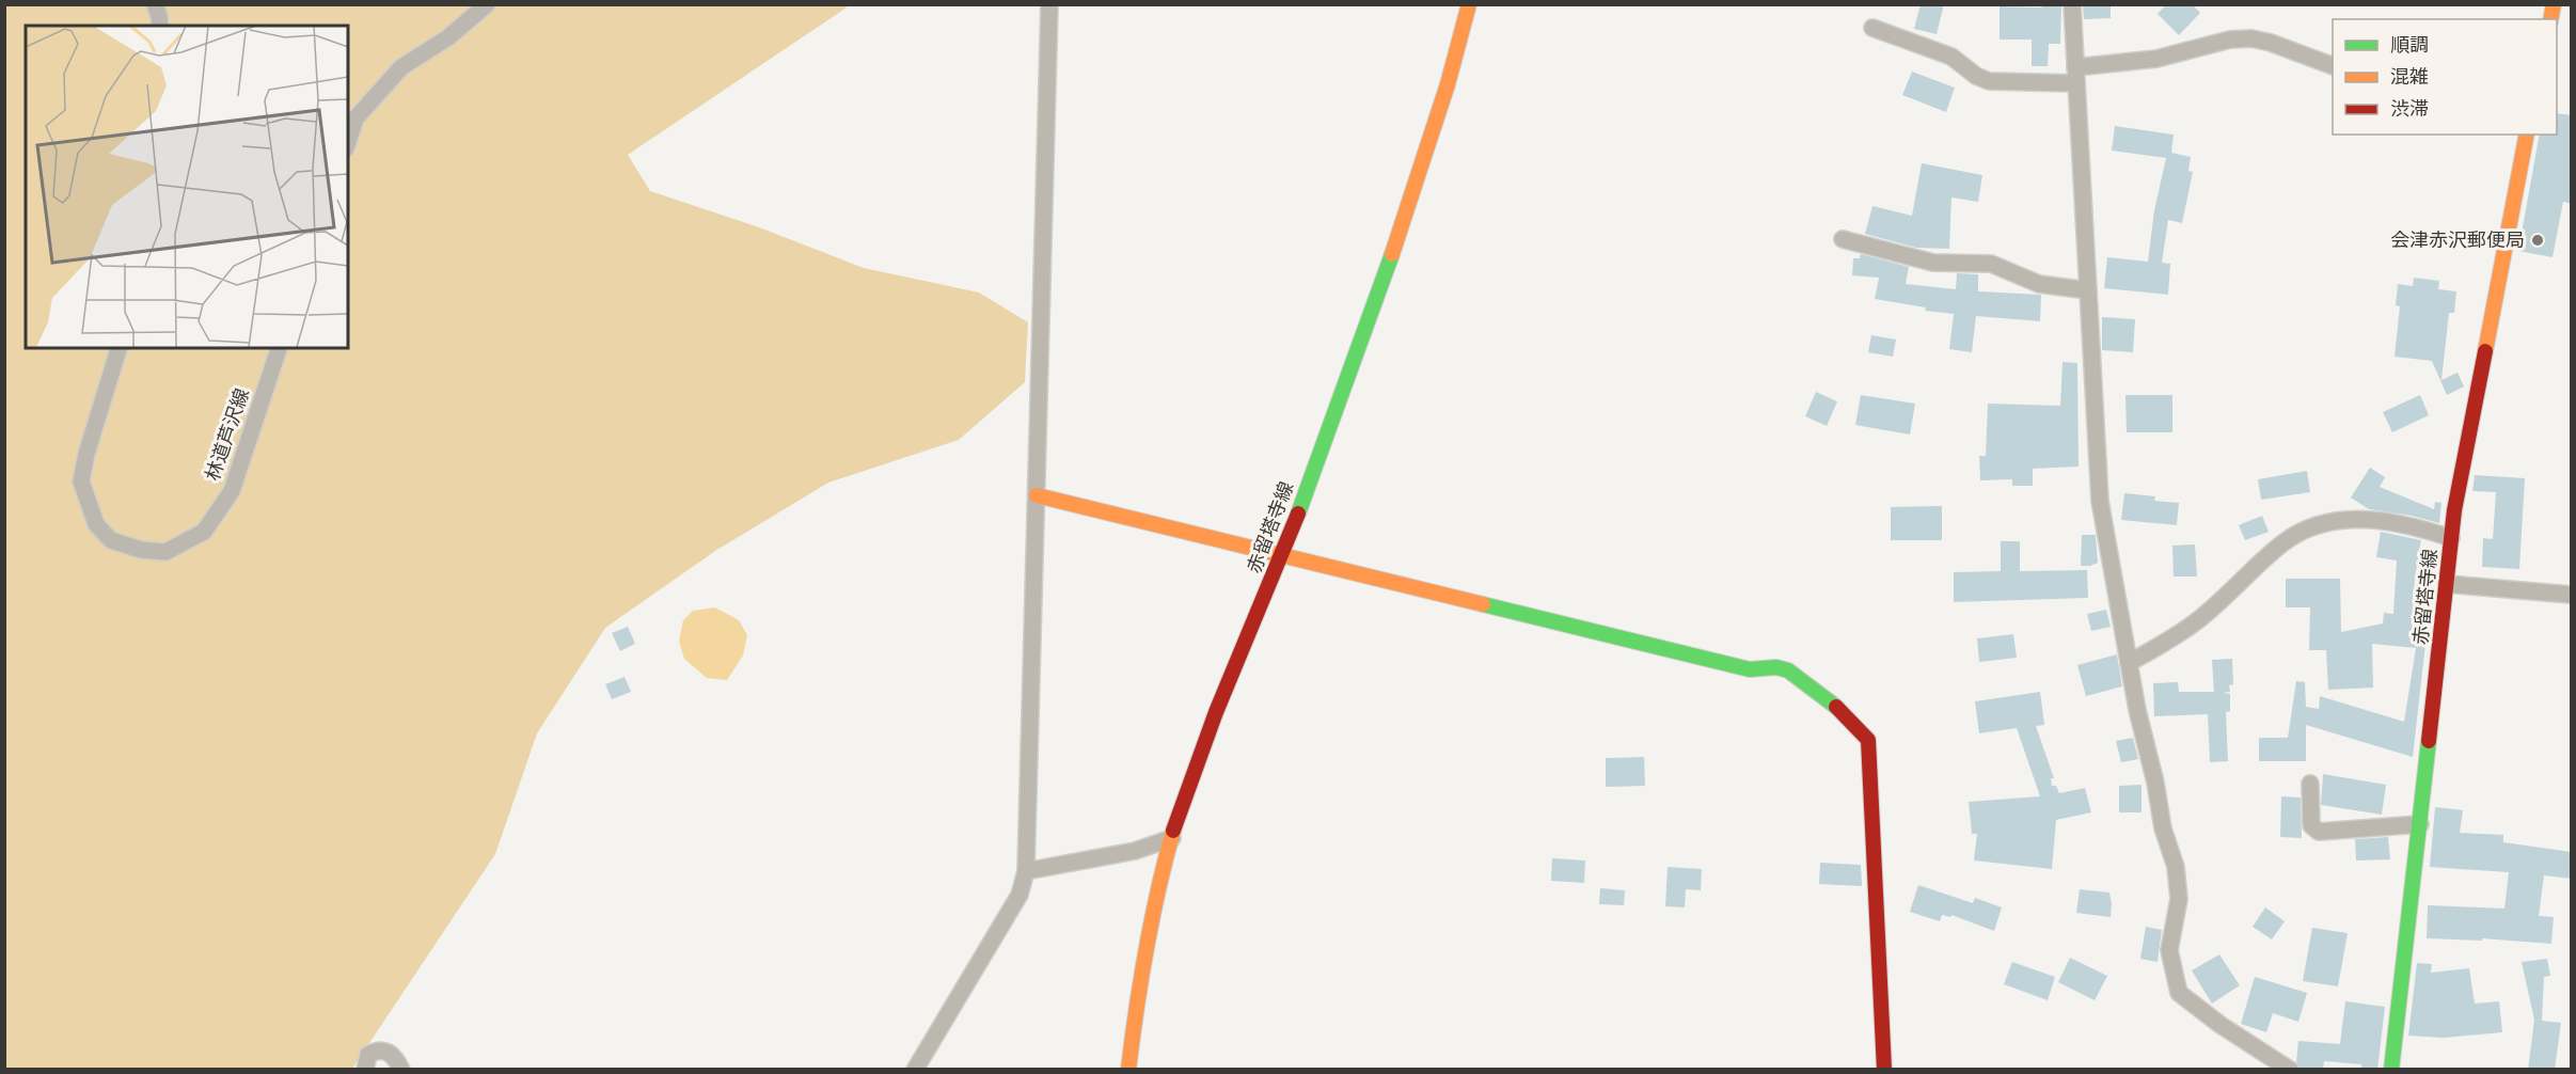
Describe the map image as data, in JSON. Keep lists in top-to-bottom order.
{
  "streets": {
    "main road": ["赤留塔寺線"],
    "street": ["林道芦沢線"]
  },
  "places": ["会津赤沢郵便局"],
  "legend": ["順調", "混雑", "渋滞"]
}
